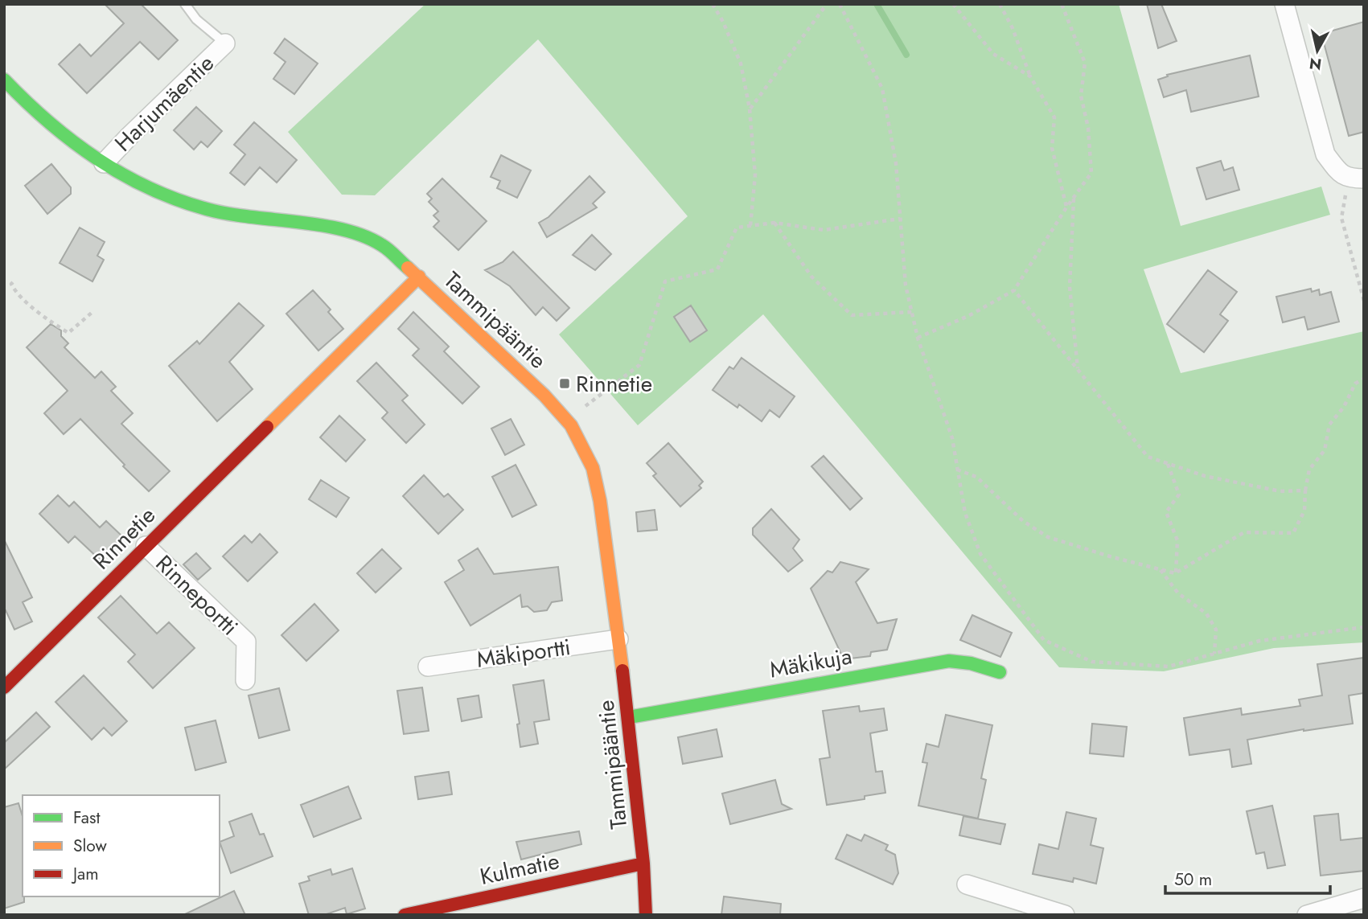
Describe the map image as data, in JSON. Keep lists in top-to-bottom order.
{
  "streets": {
    "street": [
      "Harjumäentie",
      "Tammipääntie",
      "Rinnetie",
      "Rinneportti",
      "Mäkiportti",
      "Mäkikuja",
      "Kulmatie"
    ]
  },
  "crossings": [
    ["Harjumäentie", "Tammipääntie"],
    ["Tammipääntie", "Rinnetie"],
    ["Tammipääntie", "Mäkiportti"],
    ["Tammipääntie", "Mäkikuja"],
    ["Tammipääntie", "Kulmatie"],
    ["Rinnetie", "Rinneportti"]
  ],
  "places": {
    "transit": ["Rinnetie"]
  },
  "legend": ["Fast", "Slow", "Jam"],
  "scale_bar": "50 m",
  "north": "bottom"
}
